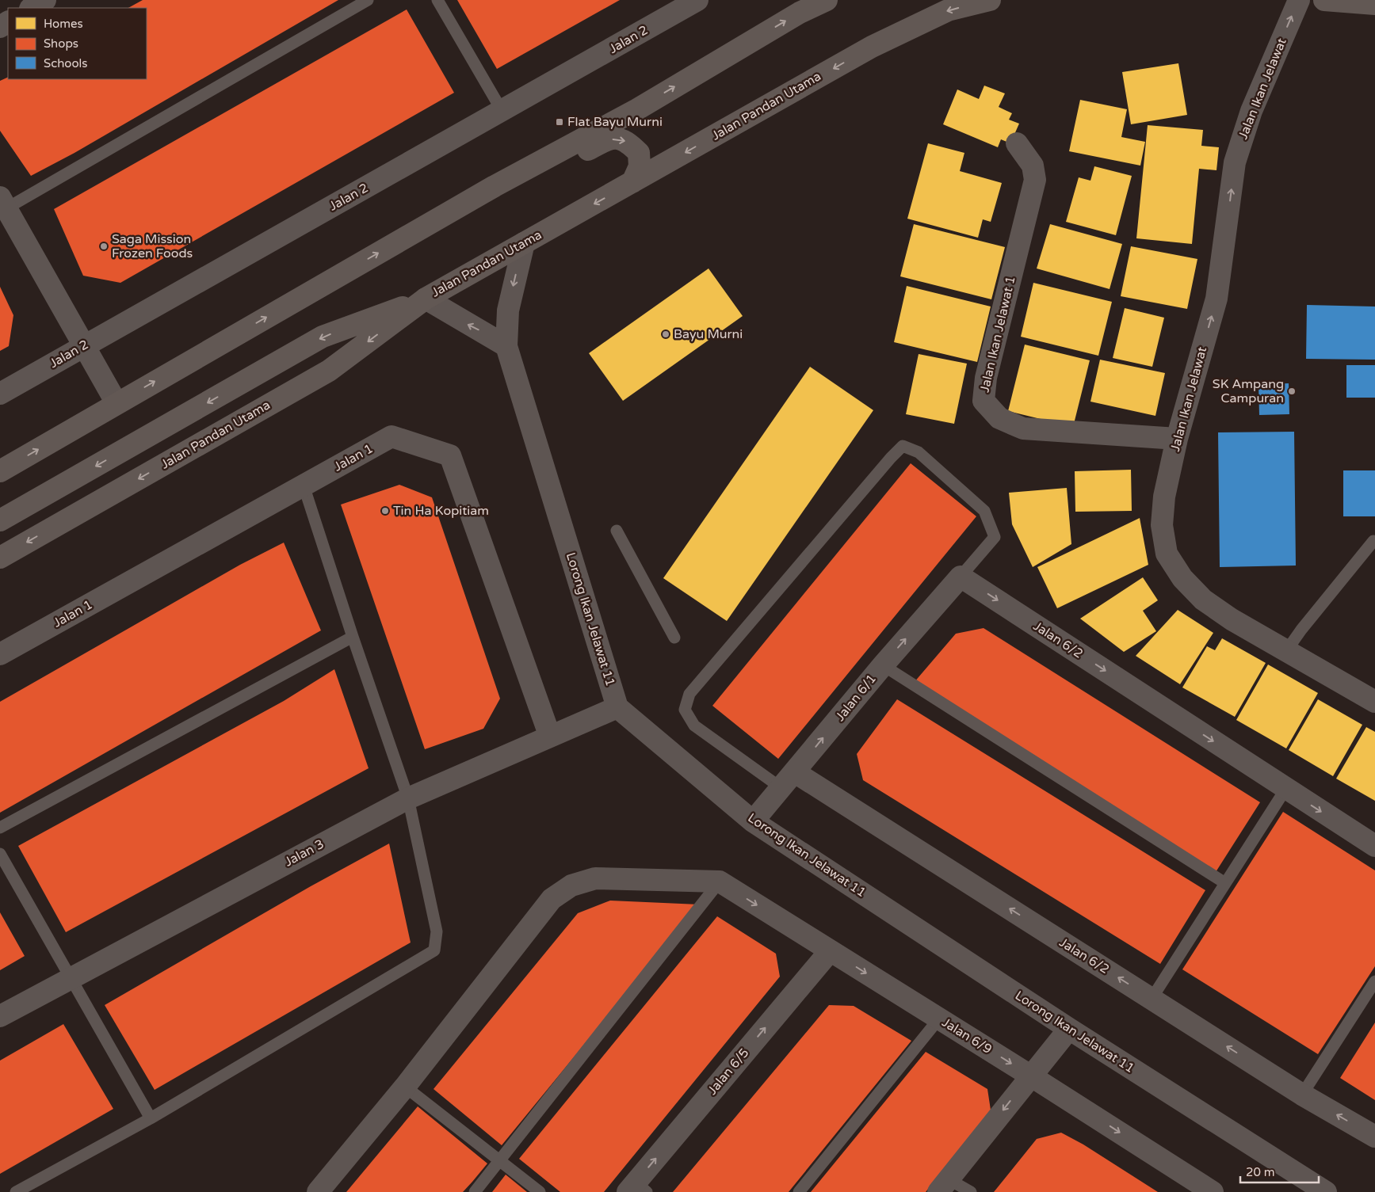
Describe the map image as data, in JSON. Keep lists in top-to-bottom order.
{
  "streets": {
    "main road": ["Jalan Pandan Utama"],
    "street": [
      "Jalan 2",
      "Jalan Ikan Jelawat",
      "Jalan Ikan Jelawat 1",
      "Jalan 1",
      "Lorong Ikan Jelawat 11",
      "Jalan 6/2",
      "Jalan 6/1",
      "Jalan 3",
      "Jalan 6/9",
      "Jalan 6/5"
    ]
  },
  "crossings": [
    ["Jalan Ikan Jelawat", "Jalan Ikan Jelawat 1"],
    ["Jalan Pandan Utama", "Lorong Ikan Jelawat 11"],
    ["Jalan 1", "Jalan 3"],
    ["Lorong Ikan Jelawat 11", "Jalan 6/1"],
    ["Lorong Ikan Jelawat 11", "Jalan 3"],
    ["Jalan 6/2", "Jalan 6/1"],
    ["Jalan 6/9", "Jalan 6/5"]
  ],
  "one_way": [
    "Jalan Ikan Jelawat",
    "Jalan 6/1",
    "Jalan 6/9",
    "Jalan 6/5"
  ],
  "places": {
    "transit": ["Flat Bayu Murni"],
    "other": [
      "Saga Mission Frozen Foods",
      "Bayu Murni",
      "SK Ampang Campuran",
      "Tin Ha Kopitiam"
    ]
  },
  "legend": ["Homes", "Shops", "Schools"],
  "scale_bar": "20 m"
}
